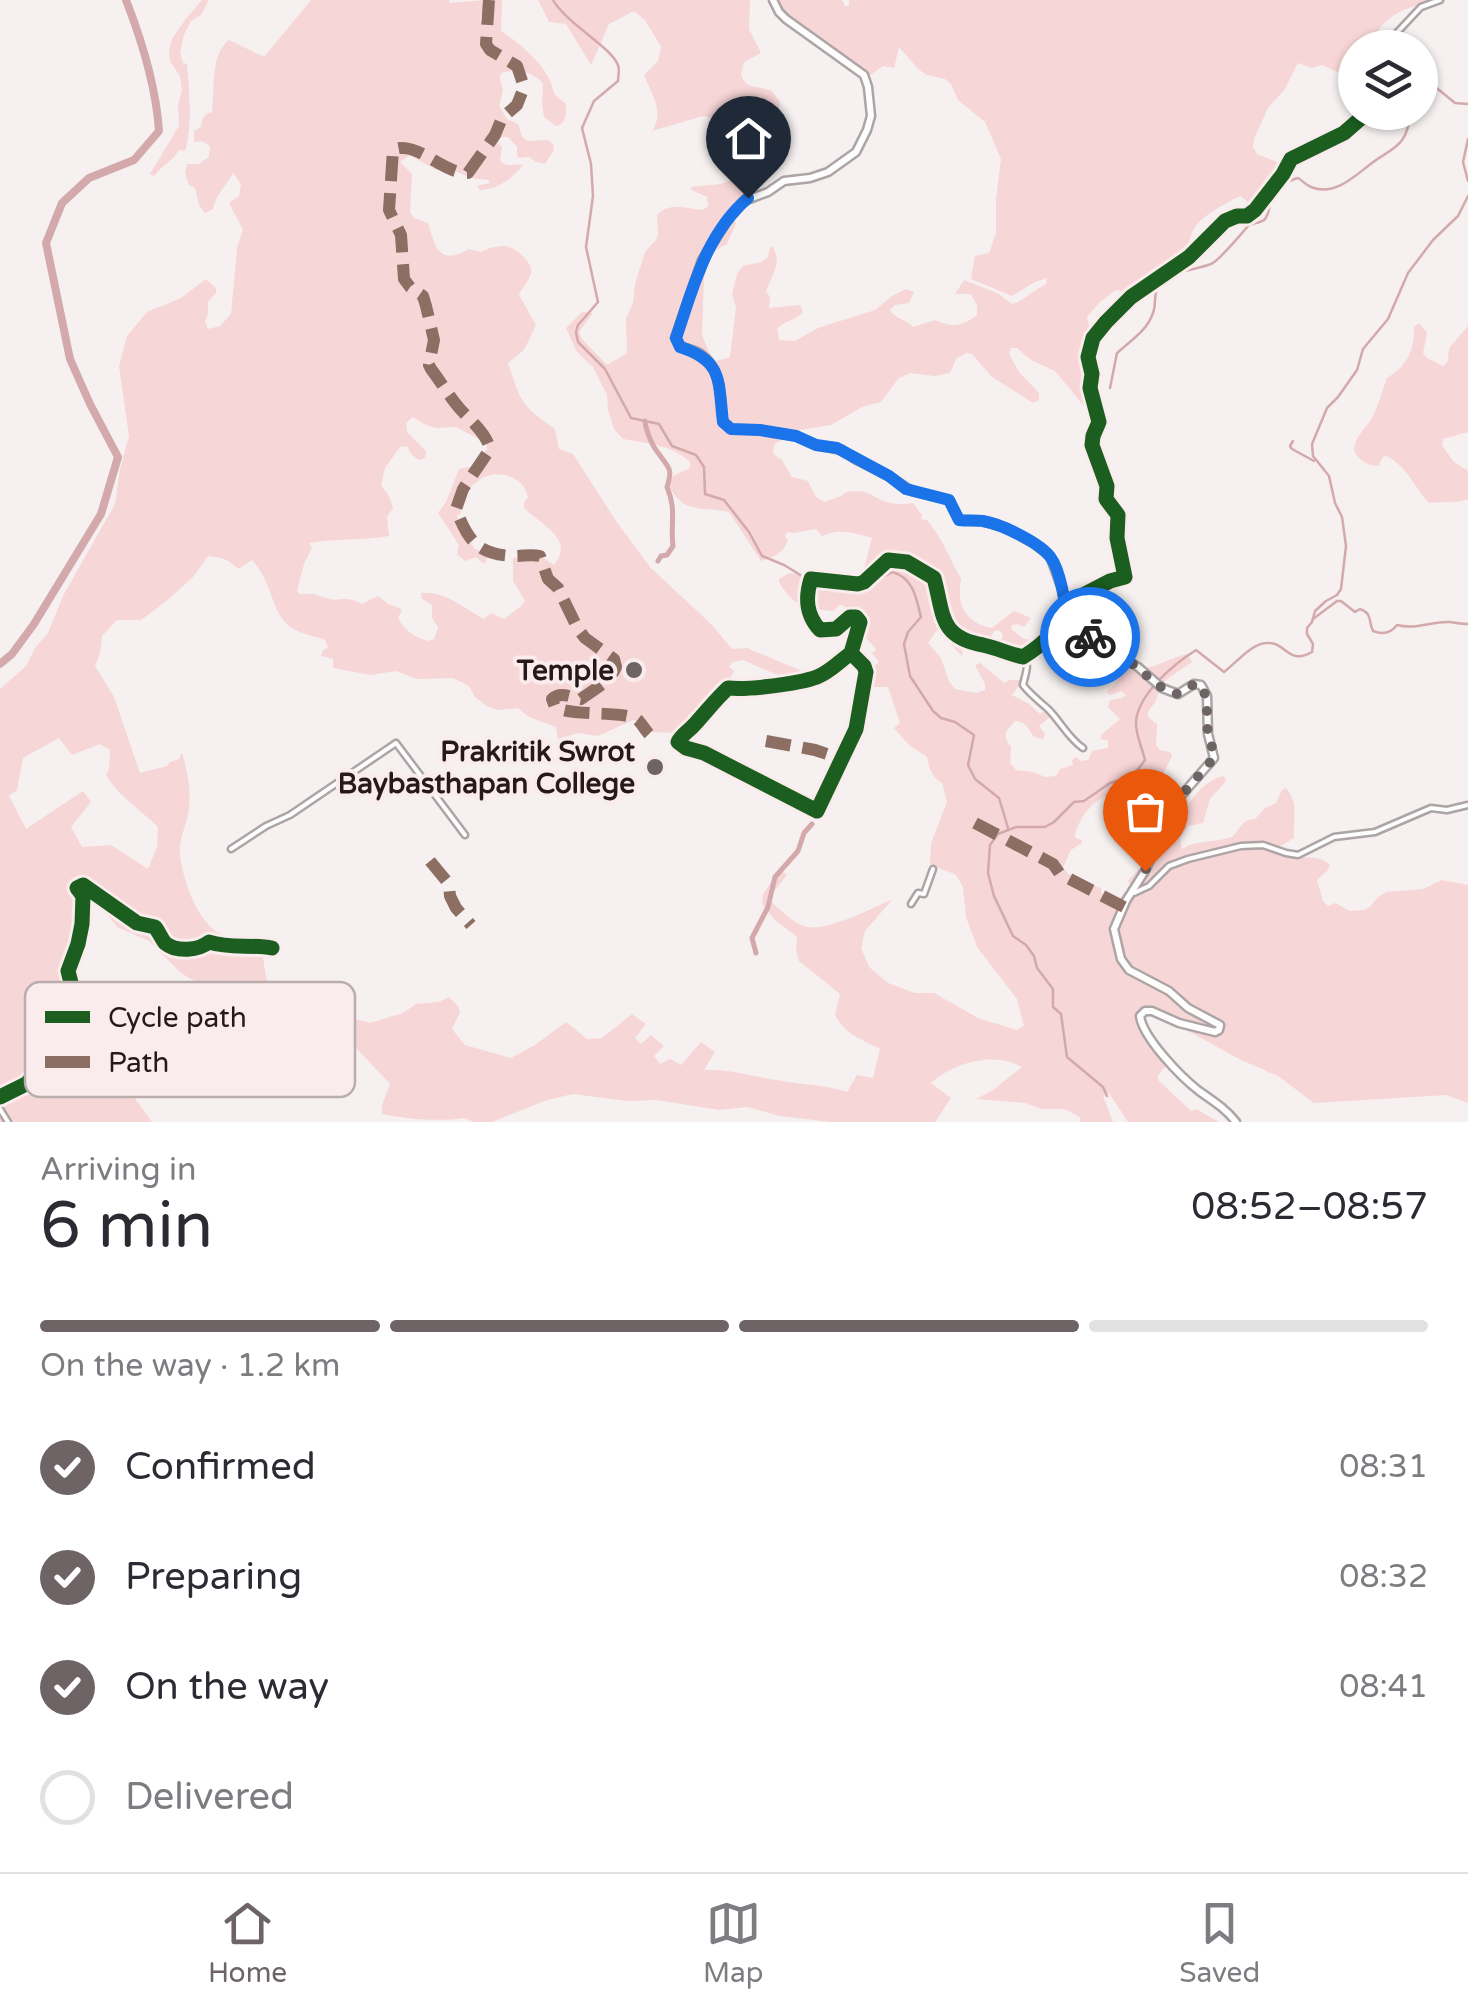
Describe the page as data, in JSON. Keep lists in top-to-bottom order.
{
  "places": ["Temple", "Prakritik Swrot Baybasthapan College"],
  "legend": ["Cycle path", "Path"],
  "page": {
    "heading": ["6 min", "Arriving in", "08:52–08:57"],
    "bar": "On the way · 1.2 km",
    "list": [
      ["Confirmed", "08:31"],
      ["Preparing", "08:32"],
      ["On the way", "08:41"],
      "Delivered"
    ],
    "tabs": ["Home", "Map", "Saved"]
  }
}
